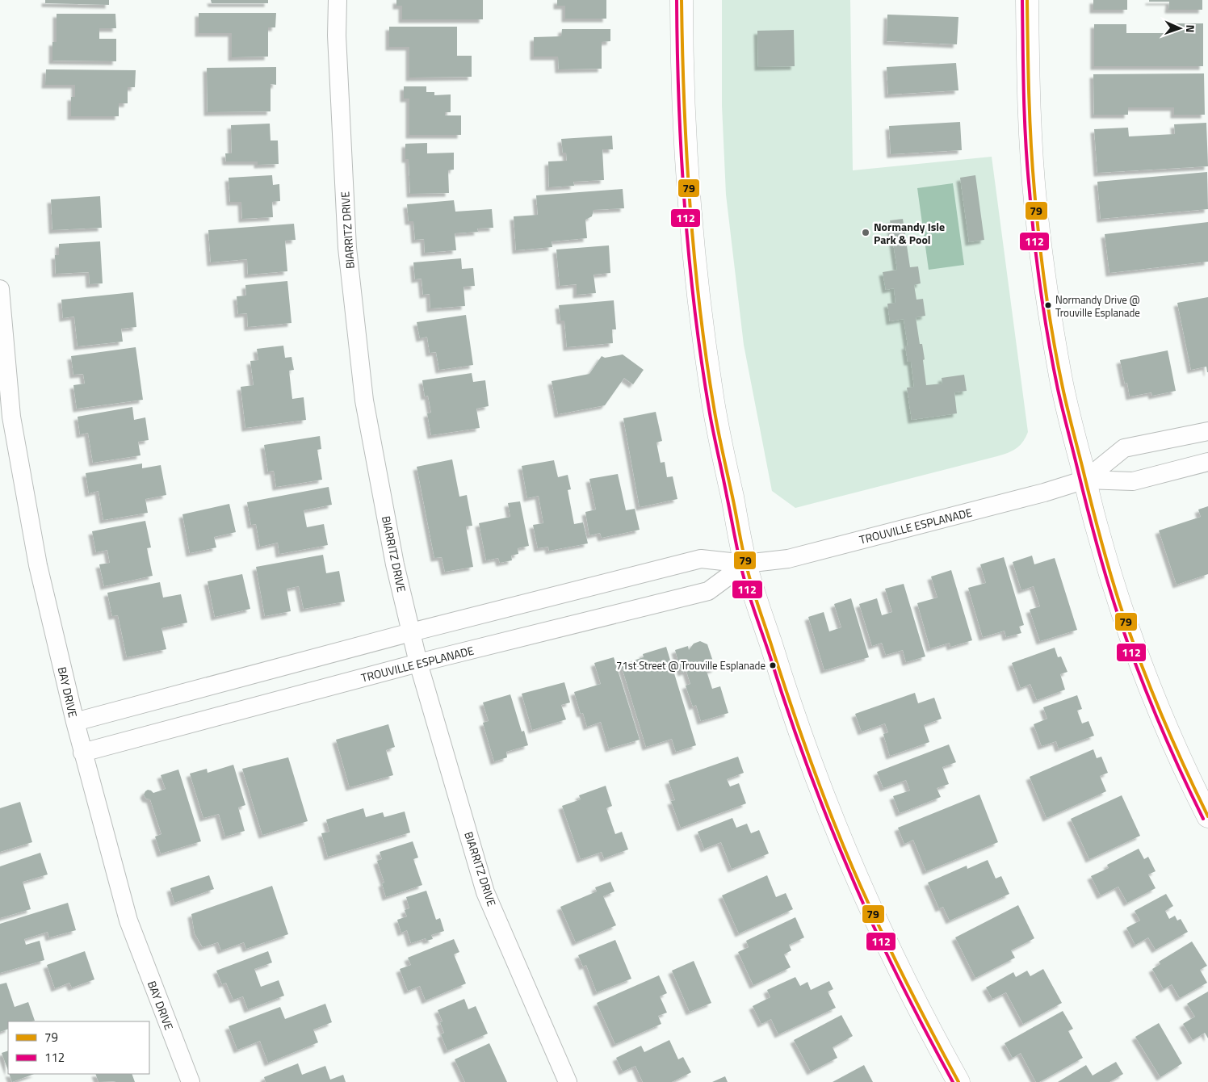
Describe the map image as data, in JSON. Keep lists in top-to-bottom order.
{
  "streets": {
    "street": ["BIARRITZ DRIVE", "TROUVILLE ESPLANADE", "BAY DRIVE"]
  },
  "crossings": [
    ["BIARRITZ DRIVE", "TROUVILLE ESPLANADE"],
    ["TROUVILLE ESPLANADE", "BAY DRIVE"]
  ],
  "places": ["Normandy Isle Park & Pool", "Normandy Drive @ Trouville Esplanade", "71st Street @ Trouville Esplanade"],
  "lines": ["transit line 79", "transit line 112"],
  "legend": ["79", "112"],
  "north": "right"
}
